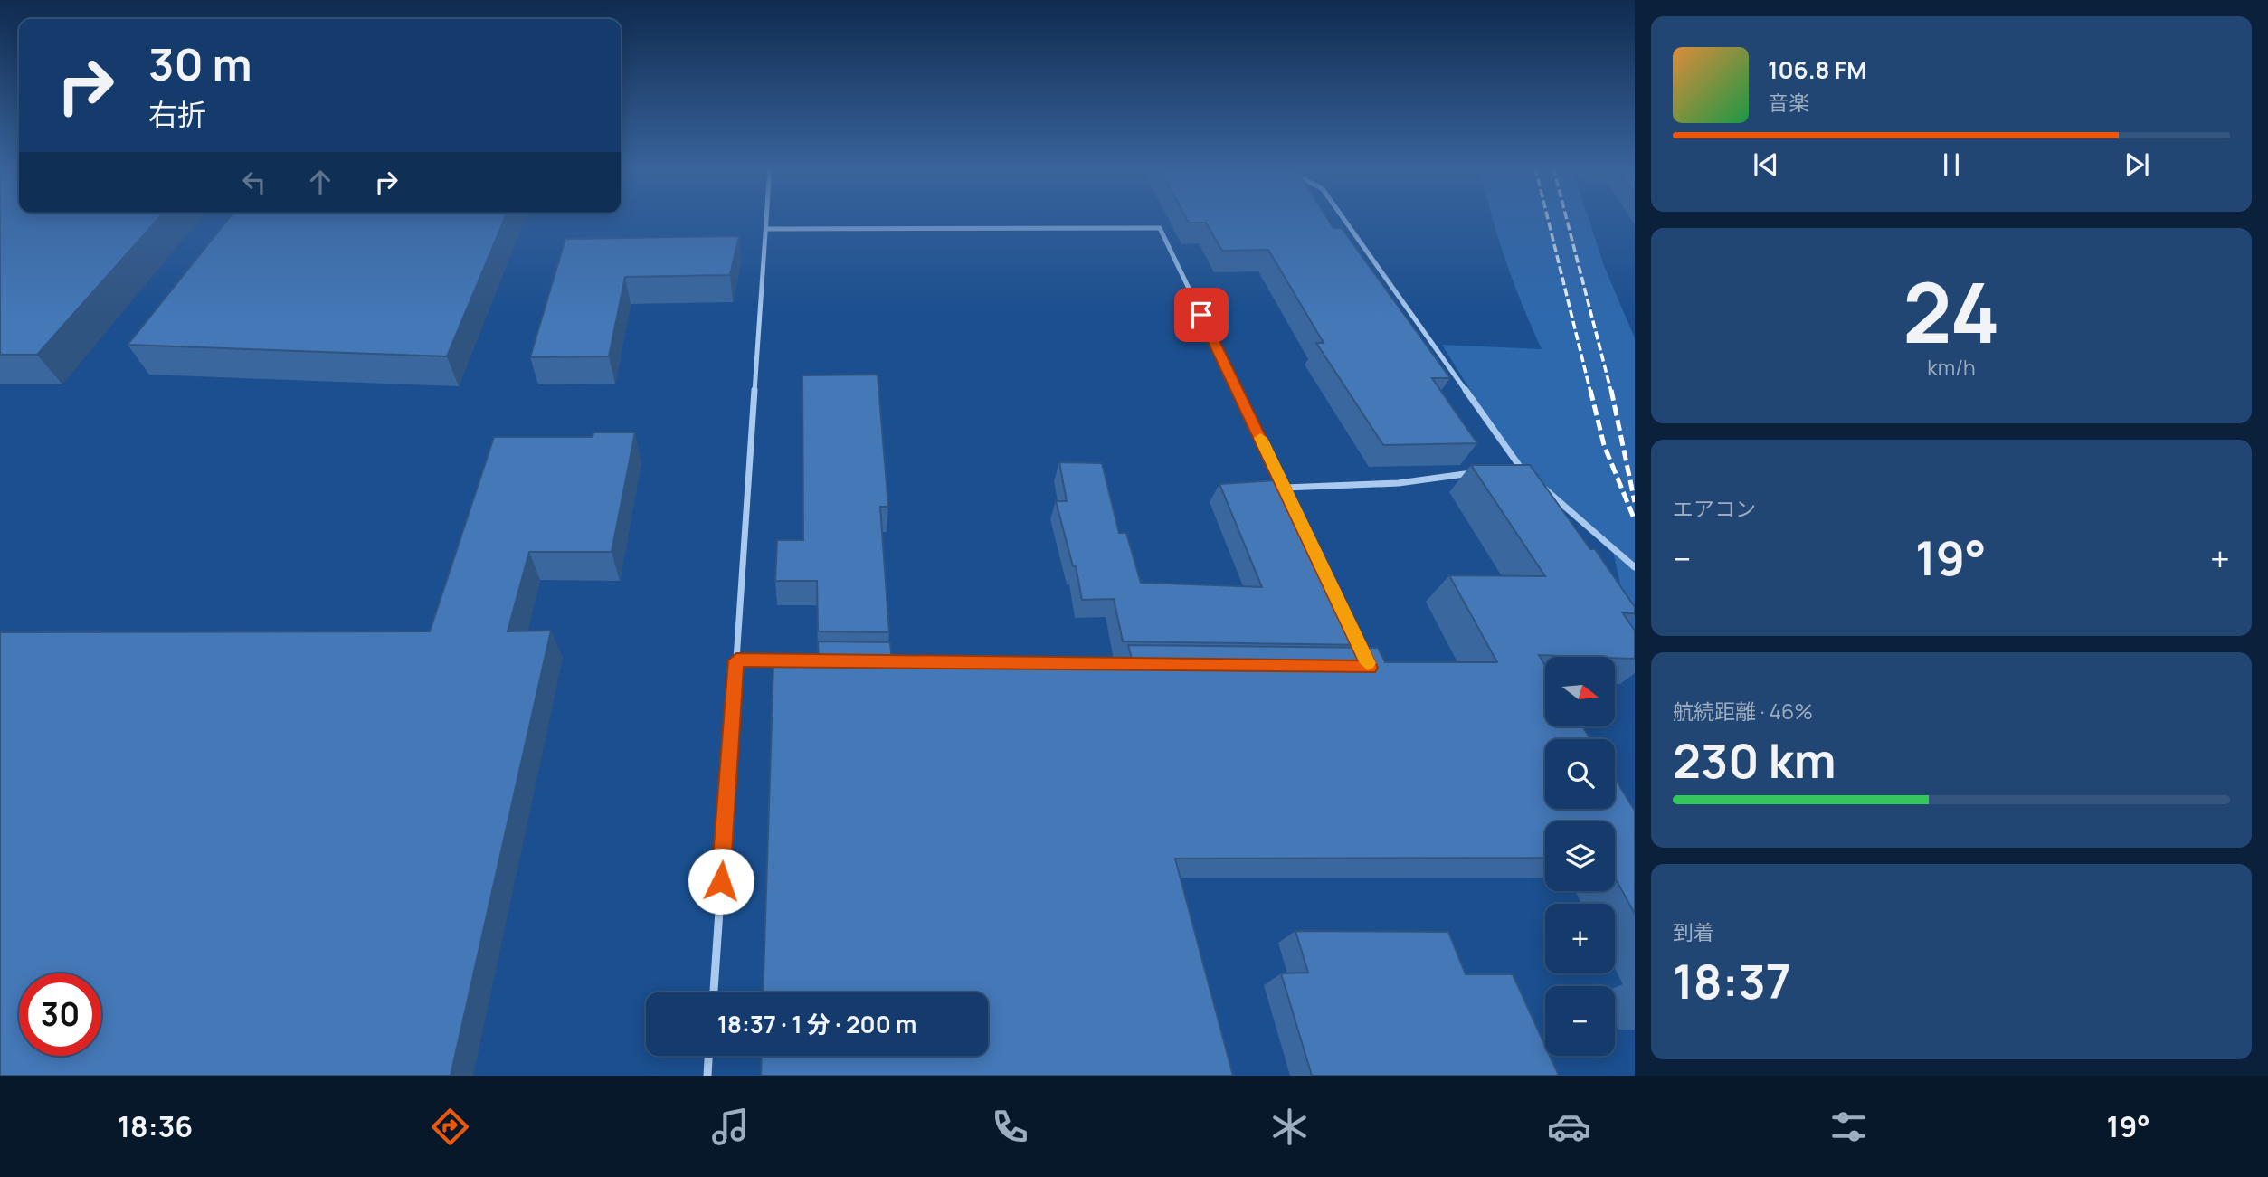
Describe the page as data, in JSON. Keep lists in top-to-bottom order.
{
  "north": "right",
  "page": {
    "turn": ["30 m", "右折"],
    "song": ["106.8 FM", "音楽"],
    "tile": [
      ["24", "km/h"],
      "エアコン",
      ["航続距離 · 46%", "230 km"],
      ["到着", "18:37"]
    ],
    "heat": ["−", "19°", "+"],
    "map_buttons": ["+", "−"],
    "limit": "30",
    "trip": "18:37 · 1 分 · 200 m",
    "tabs": ["18:36", "19°"]
  }
}
